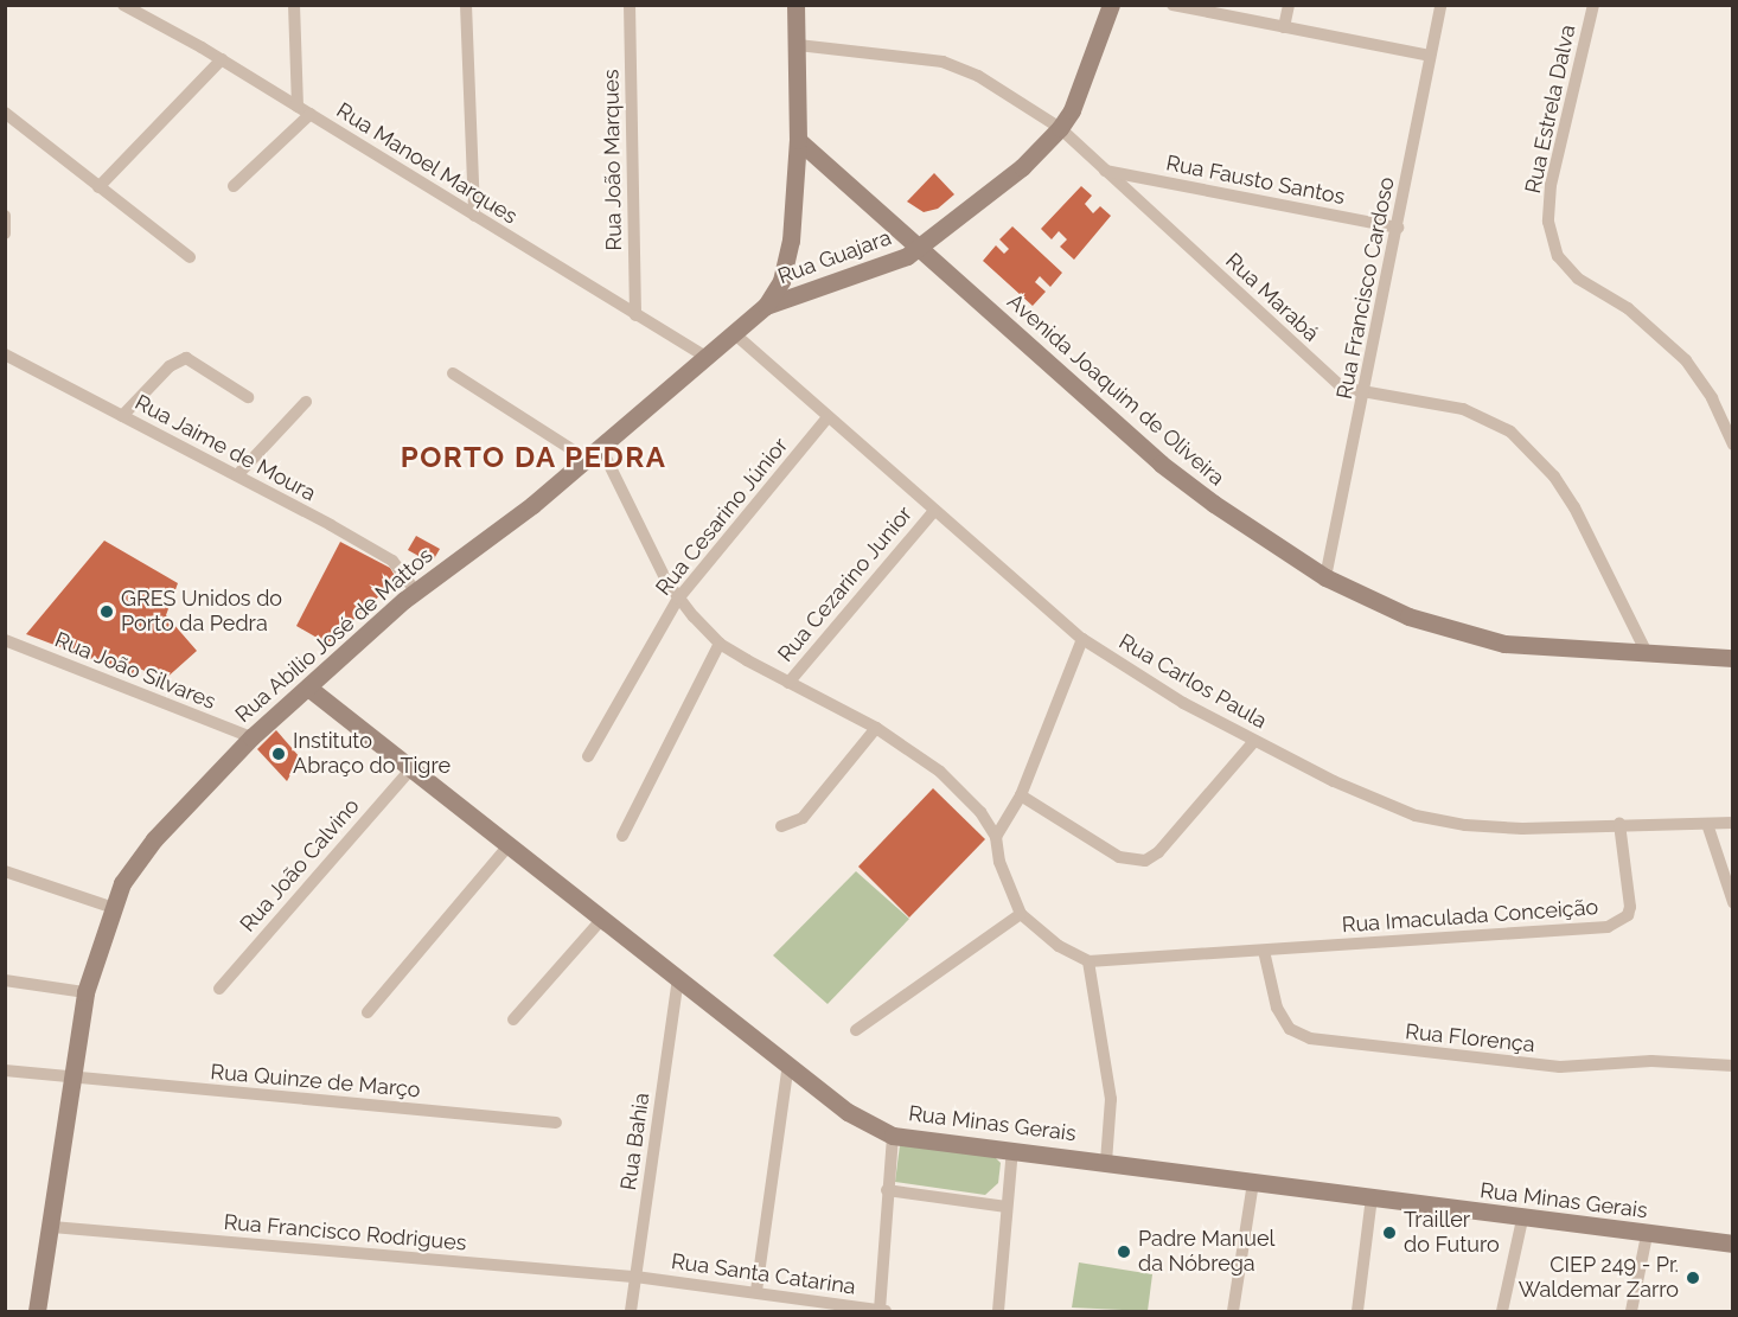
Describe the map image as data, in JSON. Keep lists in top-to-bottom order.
{
  "streets": {
    "main road": [
      "Rua Guajara",
      "Avenida Joaquim de Oliveira",
      "Rua Abilio José de Mattos",
      "Rua Minas Gerais"
    ],
    "street": [
      "Rua Estrela Dalva",
      "Rua João Marques",
      "Rua Manoel Marques",
      "Rua Fausto Santos",
      "Rua Francisco Cardoso",
      "Rua Marabá",
      "Rua Jaime de Moura",
      "Rua Cesarino Júnior",
      "Rua Cezarino Junior",
      "Rua João Silvares",
      "Rua Carlos Paula",
      "Rua João Calvino",
      "Rua Imaculada Conceição",
      "Rua Florença",
      "Rua Quinze de Março",
      "Rua Bahia",
      "Rua Francisco Rodrigues",
      "Rua Santa Catarina"
    ]
  },
  "crossings": [
    ["Rua João Marques", "Rua Manoel Marques"],
    ["Rua Manoel Marques", "Rua Abilio José de Mattos"],
    ["Rua Fausto Santos", "Rua Francisco Cardoso"],
    ["Rua Fausto Santos", "Rua Marabá"],
    ["Rua Guajara", "Rua Marabá"],
    ["Rua Guajara", "Avenida Joaquim de Oliveira"],
    ["Rua Guajara", "Rua Abilio José de Mattos"],
    ["Rua Francisco Cardoso", "Rua Marabá"],
    ["Rua Francisco Cardoso", "Avenida Joaquim de Oliveira"],
    ["Rua Marabá", "Avenida Joaquim de Oliveira"],
    ["Rua Marabá", "Rua Abilio José de Mattos"],
    ["Avenida Joaquim de Oliveira", "Rua Abilio José de Mattos"],
    ["Rua Jaime de Moura", "Rua Abilio José de Mattos"],
    ["Rua Cesarino Júnior", "Rua Carlos Paula"],
    ["Rua Cezarino Junior", "Rua Carlos Paula"],
    ["Rua Abilio José de Mattos", "Rua João Silvares"],
    ["Rua Abilio José de Mattos", "Rua Carlos Paula"],
    ["Rua Abilio José de Mattos", "Rua Quinze de Março"],
    ["Rua Abilio José de Mattos", "Rua Minas Gerais"],
    ["Rua Abilio José de Mattos", "Rua Francisco Rodrigues"],
    ["Rua Carlos Paula", "Rua Imaculada Conceição"],
    ["Rua João Calvino", "Rua Minas Gerais"],
    ["Rua Imaculada Conceição", "Rua Florença"],
    ["Rua Minas Gerais", "Rua Bahia"],
    ["Rua Bahia", "Rua Francisco Rodrigues"],
    ["Rua Bahia", "Rua Santa Catarina"],
    ["Rua Francisco Rodrigues", "Rua Santa Catarina"]
  ],
  "districts": ["PORTO DA PEDRA"],
  "places": [
    "GRES Unidos do Porto da Pedra",
    "Instituto Abraço do Tigre",
    "Trailler do Futuro",
    "Padre Manuel da Nóbrega",
    "CIEP 249 - Pr. Waldemar Zarro"
  ]
}
